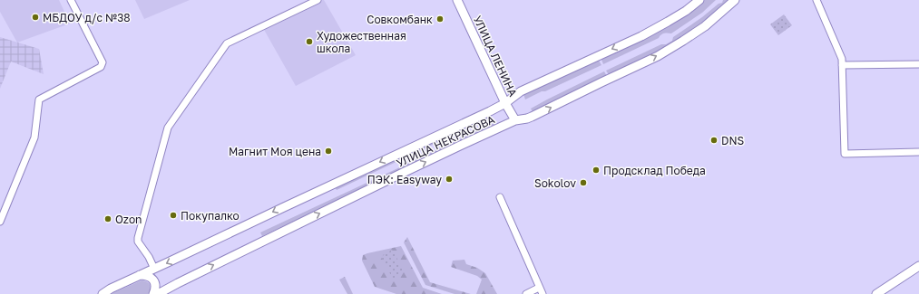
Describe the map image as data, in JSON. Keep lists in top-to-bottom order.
{
  "streets": {
    "main road": ["УЛИЦА ЛЕНИНА", "УЛИЦА НЕКРАСОВА"]
  },
  "crossings": [
    ["УЛИЦА ЛЕНИНА", "УЛИЦА НЕКРАСОВА"]
  ],
  "places": [
    "МБДОУ д/с №38",
    "Совкомбанк",
    "Художественная школа",
    "DNS",
    "Магнит Моя цена",
    "Продсклад Победа",
    "ПЭК: Easyway",
    "Sokolov",
    "Покупалко",
    "Ozon"
  ]
}
